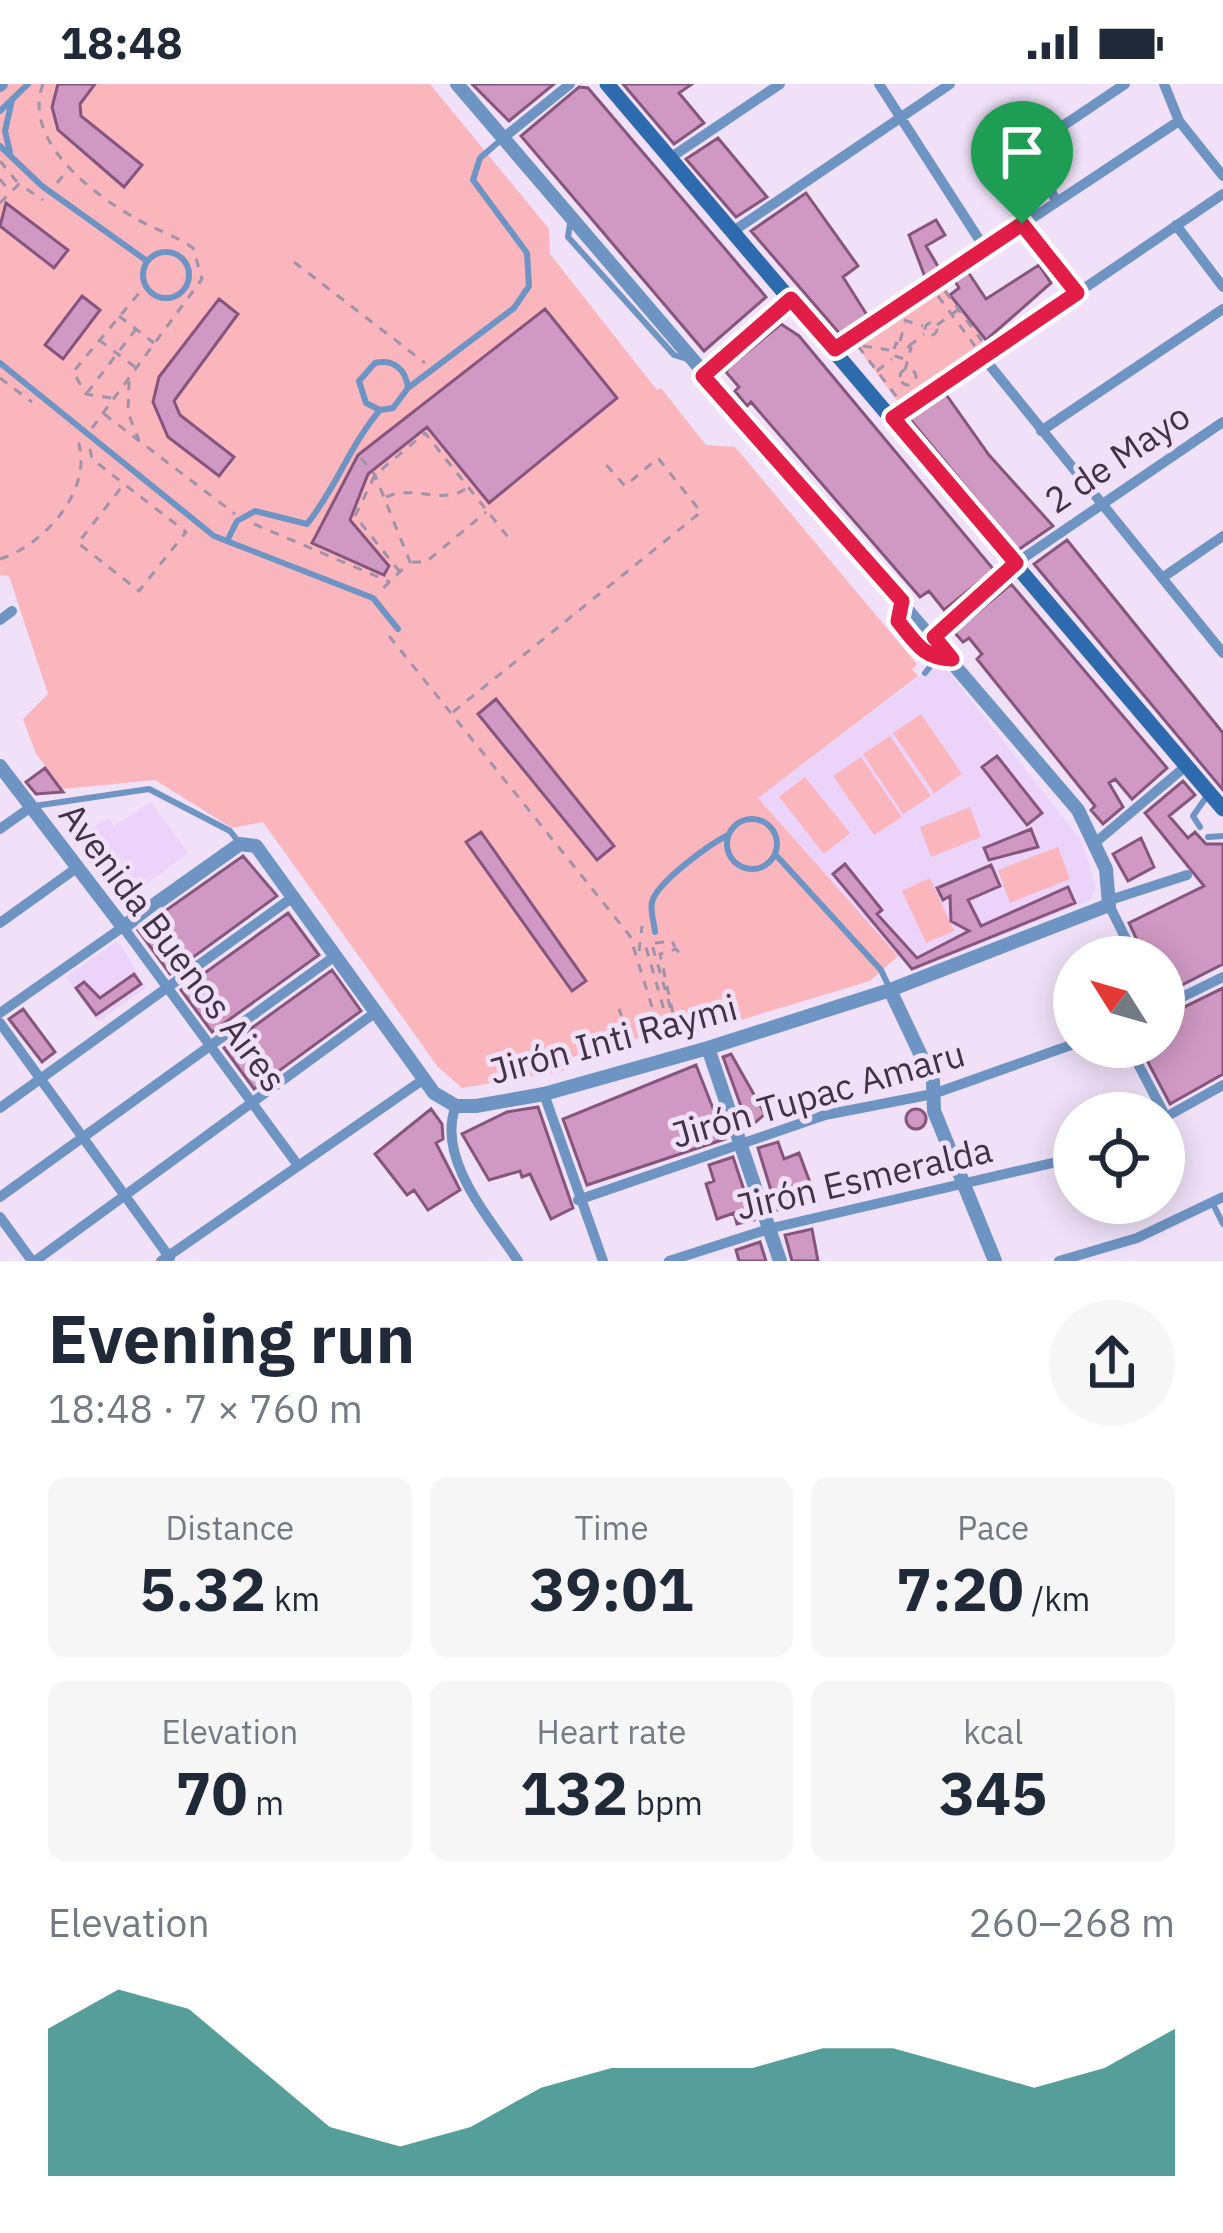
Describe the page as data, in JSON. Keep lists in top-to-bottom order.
{
  "streets": {
    "street": [
      "2 de Mayo",
      "Avenida Buenos Aires",
      "Jirón Inti Raymi",
      "Jirón Tupac Amaru",
      "Jirón Esmeralda"
    ]
  },
  "north": "top left",
  "page": {
    "status": "18:48",
    "heading": ["Evening run", "18:48 · 7 × 760 m"],
    "stats": [
      ["Distance", "5.32 km"],
      ["Time", "39:01"],
      ["Pace", "7:20 /km"],
      ["Elevation", "70 m"],
      ["Heart rate", "132 bpm"],
      ["kcal", "345"]
    ],
    "chart": ["Elevation", "260–268 m"]
  }
}
